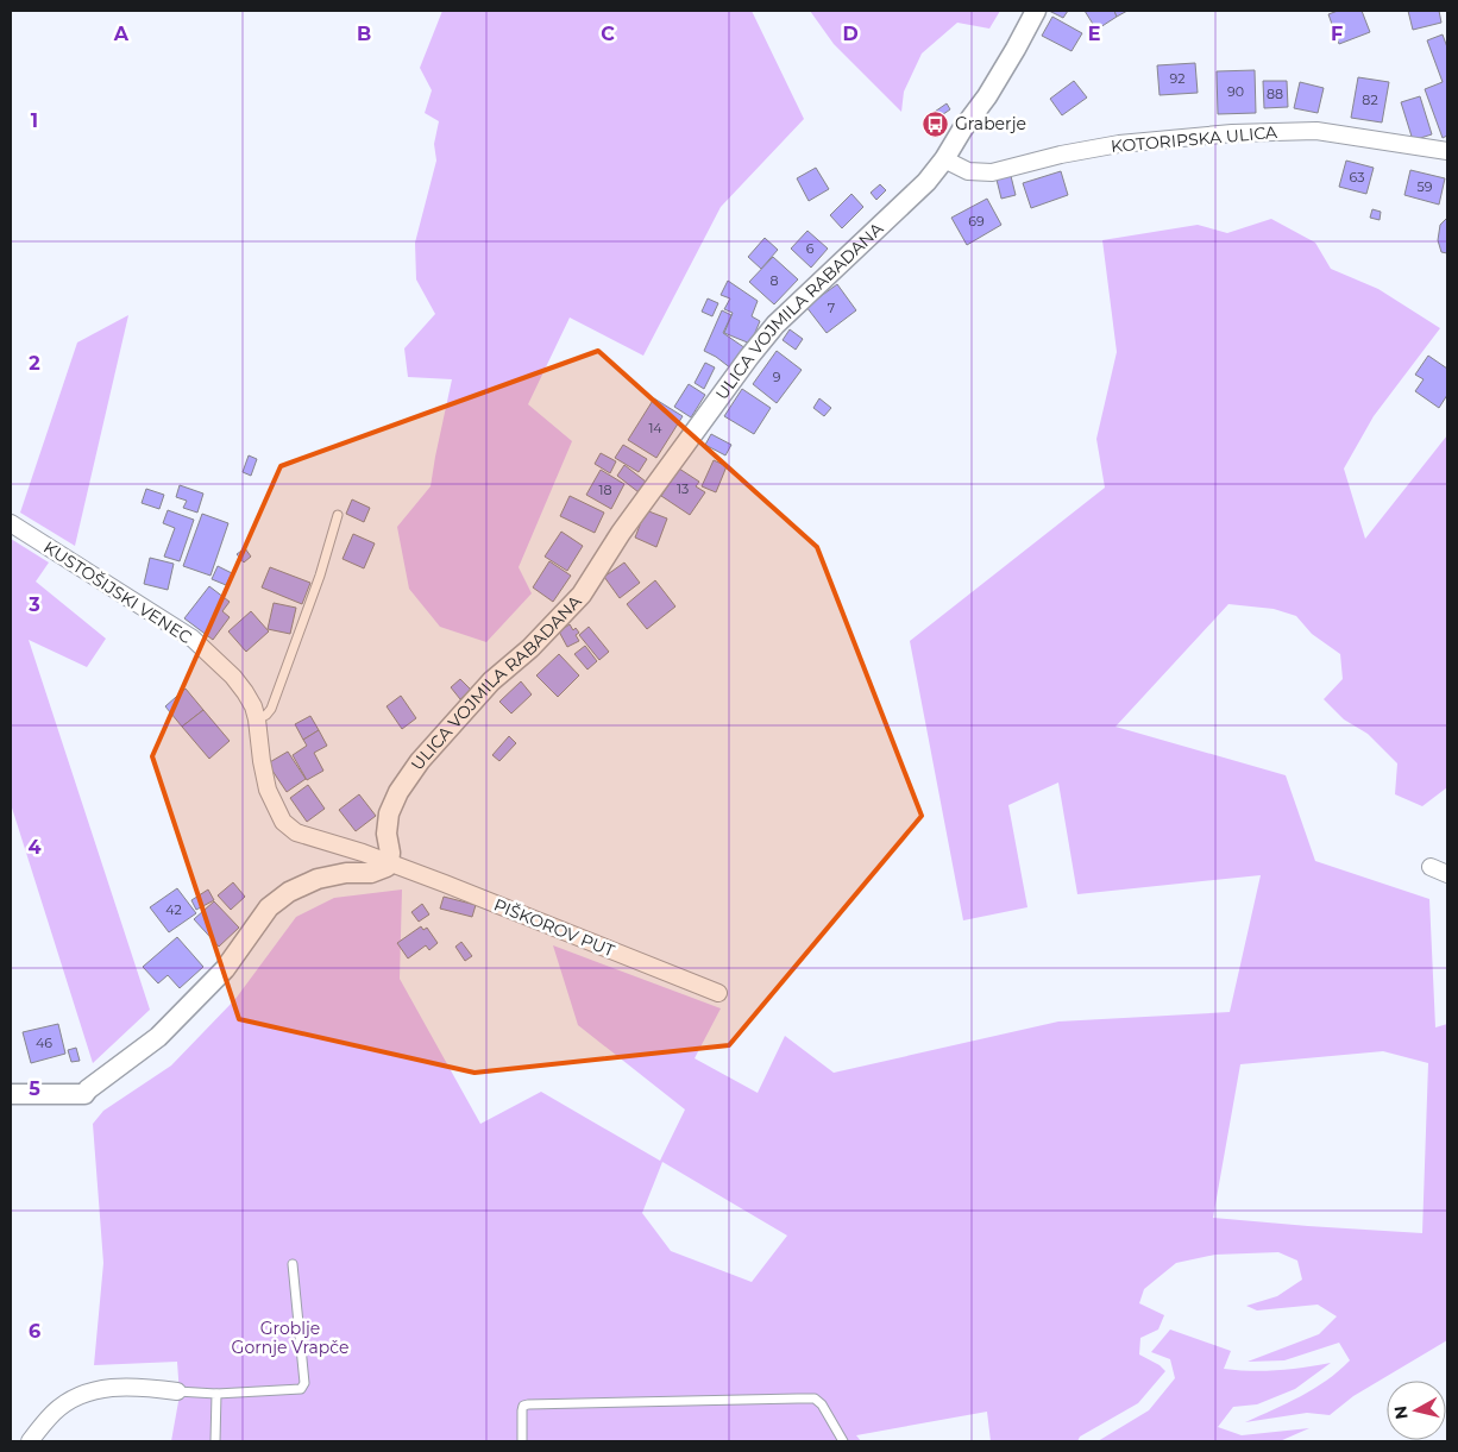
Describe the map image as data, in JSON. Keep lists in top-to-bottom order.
{
  "streets": {
    "street": [
      "KOTORIPSKA ULICA",
      "ULICA VOJMILA RABADANA",
      "KUSTOŠIJSKI VENEC",
      "PIŠKOROV PUT"
    ]
  },
  "crossings": [
    ["KOTORIPSKA ULICA", "ULICA VOJMILA RABADANA"],
    ["ULICA VOJMILA RABADANA", "KUSTOŠIJSKI VENEC"],
    ["ULICA VOJMILA RABADANA", "PIŠKOROV PUT"],
    ["KUSTOŠIJSKI VENEC", "PIŠKOROV PUT"]
  ],
  "parks": ["Groblje Gornje Vrapče"],
  "places": {
    "bus stop": ["Graberje"]
  },
  "house_numbers": [
    "92",
    "90",
    "88",
    "82",
    "63",
    "59",
    "69",
    "6",
    "8",
    "7",
    "9",
    "14",
    "13",
    "18",
    "42",
    "46"
  ],
  "north": "left",
  "grid": {
    "columns": [
      "A",
      "B",
      "C",
      "D",
      "E",
      "F"
    ],
    "rows": [
      "1",
      "2",
      "3",
      "4",
      "5",
      "6"
    ]
  }
}
